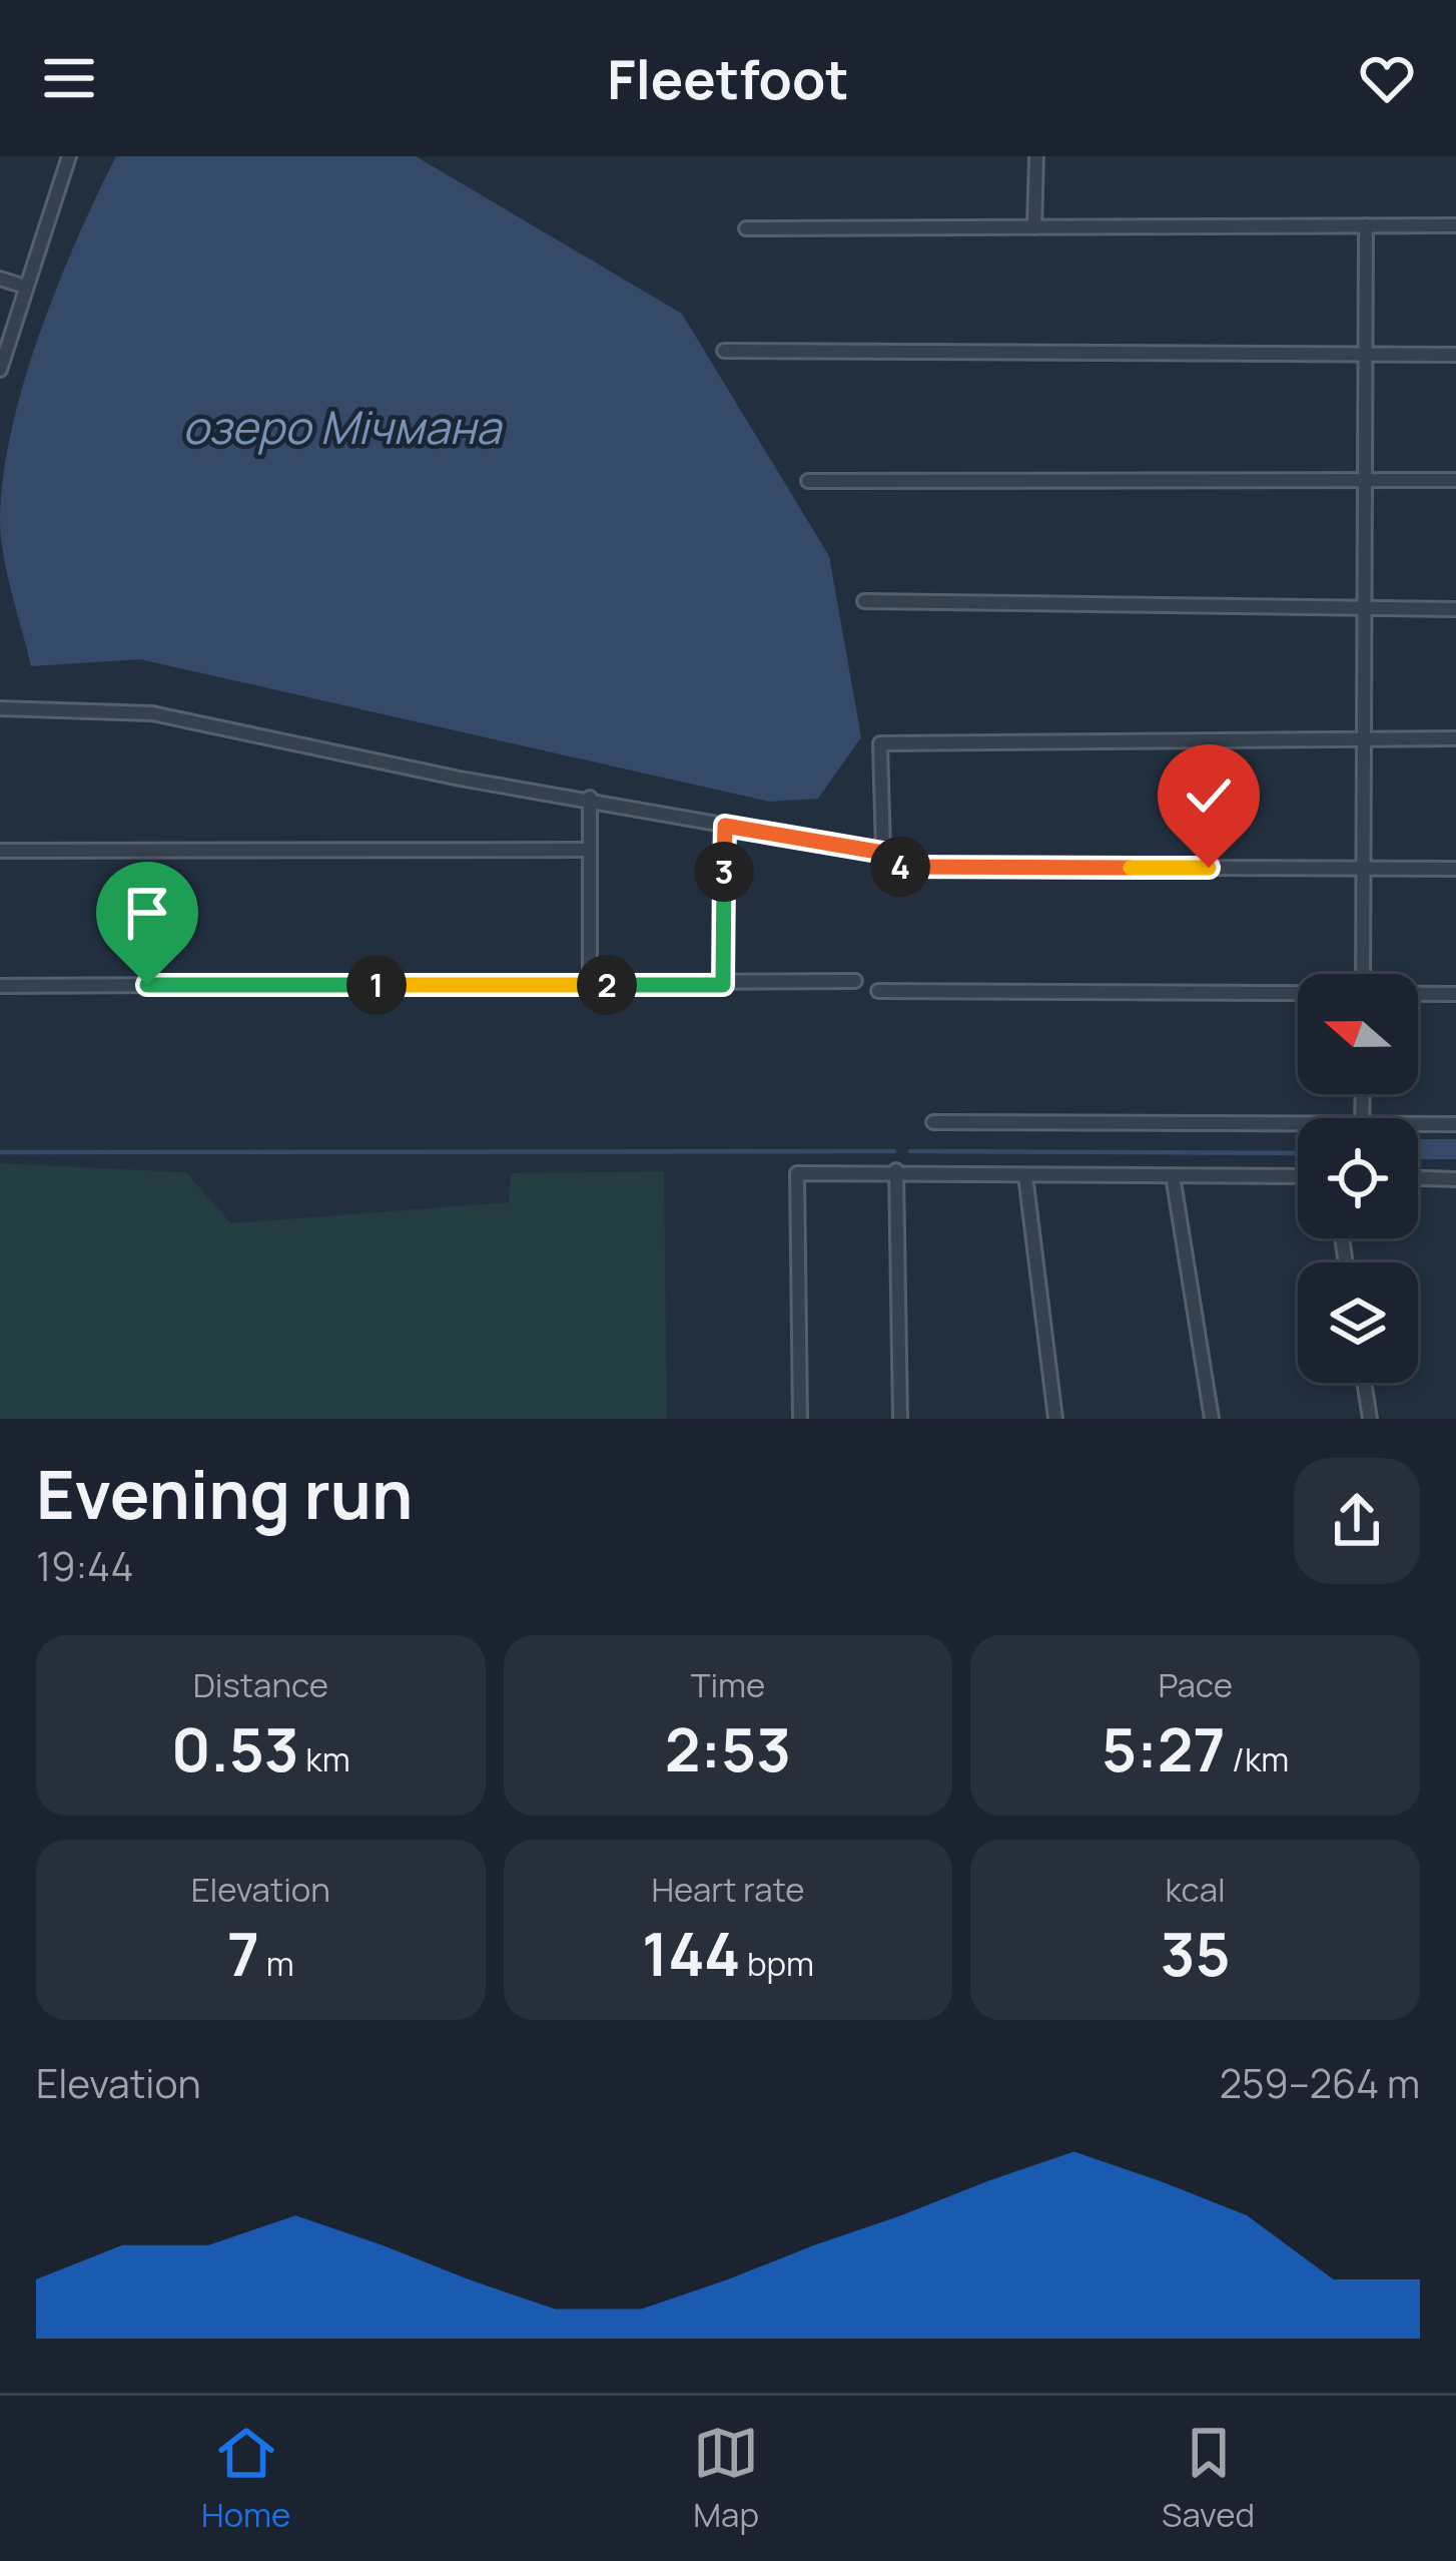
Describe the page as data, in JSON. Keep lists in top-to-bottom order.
{
  "water": ["озеро Мічмана"],
  "north": "left",
  "page": {
    "header": "Fleetfoot",
    "pins": [
      "4",
      "3",
      "1",
      "2"
    ],
    "heading": ["Evening run", "19:44"],
    "stats": [
      ["Distance", "0.53 km"],
      ["Time", "2:53"],
      ["Pace", "5:27 /km"],
      ["Elevation", "7 m"],
      ["Heart rate", "144 bpm"],
      ["kcal", "35"]
    ],
    "chart": ["Elevation", "259–264 m"],
    "tabs": ["Home", "Map", "Saved"]
  }
}
